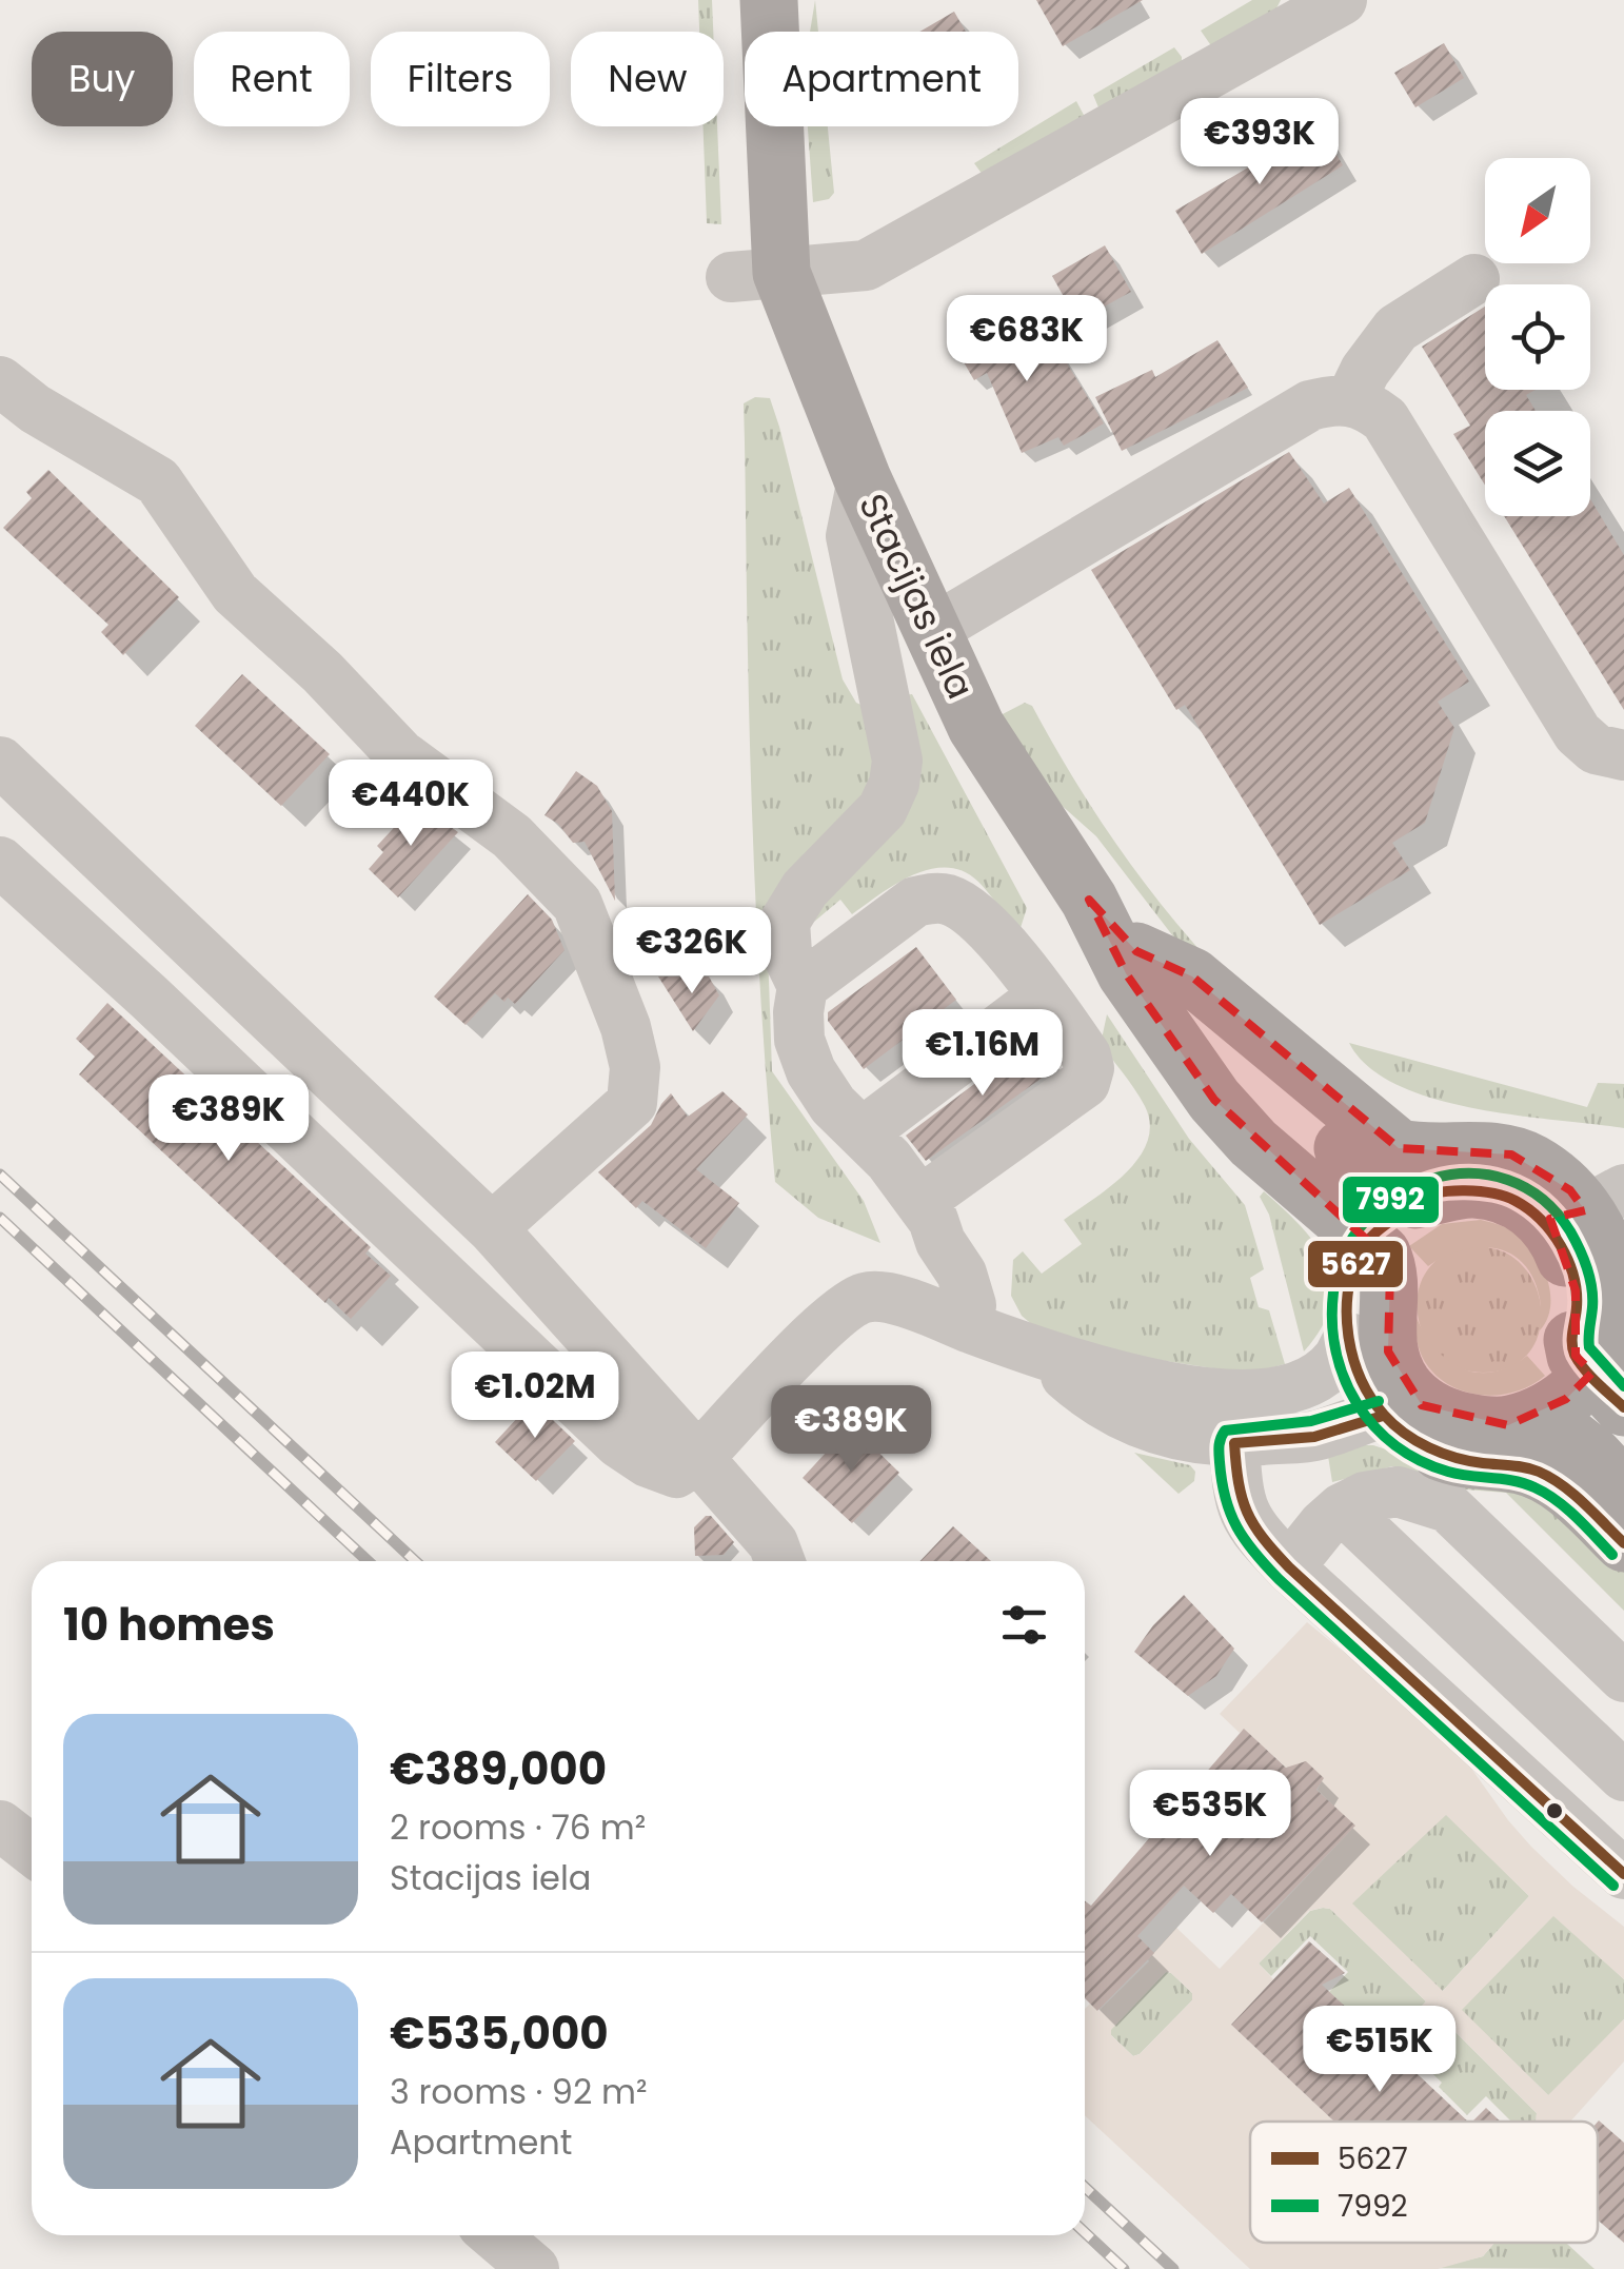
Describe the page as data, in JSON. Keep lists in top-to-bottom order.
{
  "streets": {
    "main road": ["Stacijas iela"]
  },
  "lines": ["transit line 7992", "transit line 5627"],
  "legend": ["5627", "7992"],
  "north": "bottom left",
  "page": {
    "chip": [
      "Buy",
      "Rent",
      "Filters",
      "New",
      "Apartment"
    ],
    "price": [
      "€393K",
      "€683K",
      "€440K",
      "€326K",
      "€1.16M",
      "€389K",
      "€1.02M",
      "€389K",
      "€535K",
      "€515K"
    ],
    "heading": "10 homes",
    "list": [
      {
        "name": "€389,000",
        "note": "2 rooms · 76 m² · Stacijas iela"
      },
      {
        "name": "€535,000",
        "note": "3 rooms · 92 m² · Apartment"
      }
    ]
  }
}
